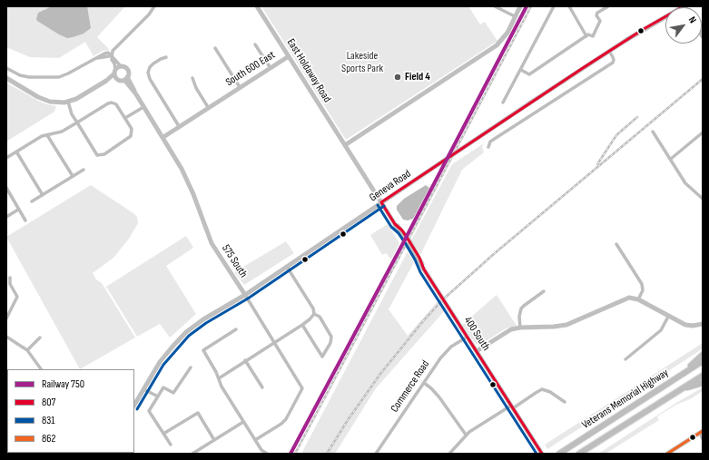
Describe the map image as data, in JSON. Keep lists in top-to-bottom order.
{
  "streets": {
    "highway": ["Veterans Memorial Highway"],
    "street": [
      "South 600 East",
      "East Holdaway Road",
      "Geneva Road",
      "575 South",
      "400 South",
      "Commerce Road"
    ]
  },
  "crossings": [
    ["South 600 East", "East Holdaway Road"],
    ["South 600 East", "575 South"],
    ["East Holdaway Road", "400 South"],
    ["Geneva Road", "575 South"],
    ["Geneva Road", "400 South"],
    ["400 South", "Commerce Road"]
  ],
  "parks": ["Lakeside Sports Park"],
  "places": ["Field 4"],
  "lines": [
    "rail line 750",
    "transit line 807",
    "transit line 831",
    "transit line 862"
  ],
  "legend": [
    "Railway 750",
    "807",
    "831",
    "862"
  ],
  "north": "top right"
}
